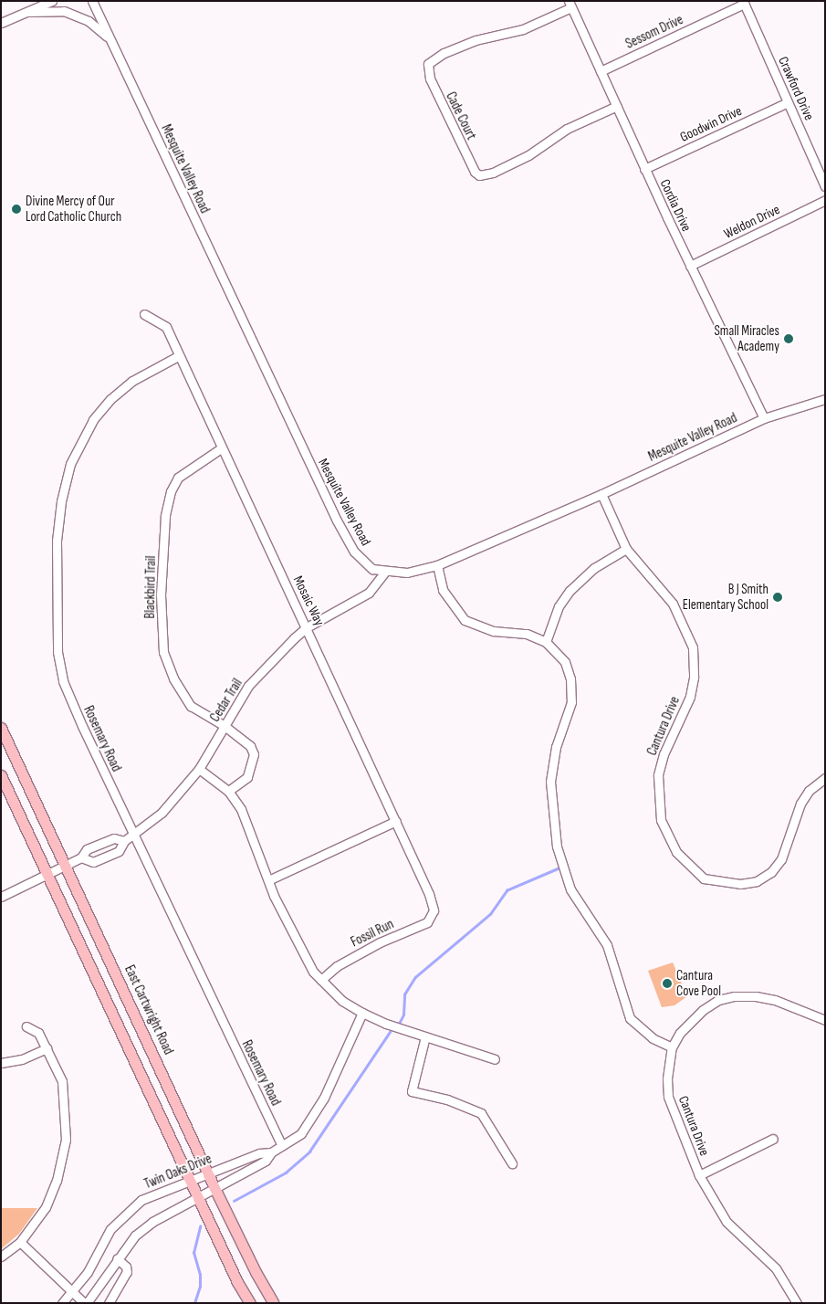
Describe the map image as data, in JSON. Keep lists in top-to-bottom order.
{
  "streets": {
    "main road": ["East Cartwright Road"],
    "street": [
      "Sessom Drive",
      "Crawford Drive",
      "Cade Court",
      "Goodwin Drive",
      "Mesquite Valley Road",
      "Cordia Drive",
      "Weldon Drive",
      "Blackbird Trail",
      "Mosaic Way",
      "Cedar Trail",
      "Cantura Drive",
      "Rosemary Road",
      "Fossil Run",
      "Twin Oaks Drive"
    ]
  },
  "crossings": [
    ["Sessom Drive", "Crawford Drive"],
    ["Sessom Drive", "Cordia Drive"],
    ["Crawford Drive", "Goodwin Drive"],
    ["Cade Court", "Cordia Drive"],
    ["Goodwin Drive", "Cordia Drive"],
    ["Mesquite Valley Road", "Cordia Drive"],
    ["Mesquite Valley Road", "Cedar Trail"],
    ["Mesquite Valley Road", "Cantura Drive"],
    ["Cordia Drive", "Weldon Drive"],
    ["Blackbird Trail", "Mosaic Way"],
    ["Blackbird Trail", "Cedar Trail"],
    ["Mosaic Way", "Cedar Trail"],
    ["Mosaic Way", "Rosemary Road"],
    ["Mosaic Way", "Fossil Run"],
    ["Cedar Trail", "Rosemary Road"],
    ["Cedar Trail", "East Cartwright Road"],
    ["Rosemary Road", "Twin Oaks Drive"],
    ["East Cartwright Road", "Twin Oaks Drive"]
  ],
  "places": [
    "Divine Mercy of Our Lord Catholic Church",
    "Small Miracles Academy",
    "B J Smith Elementary School",
    "Cantura Cove Pool"
  ]
}
